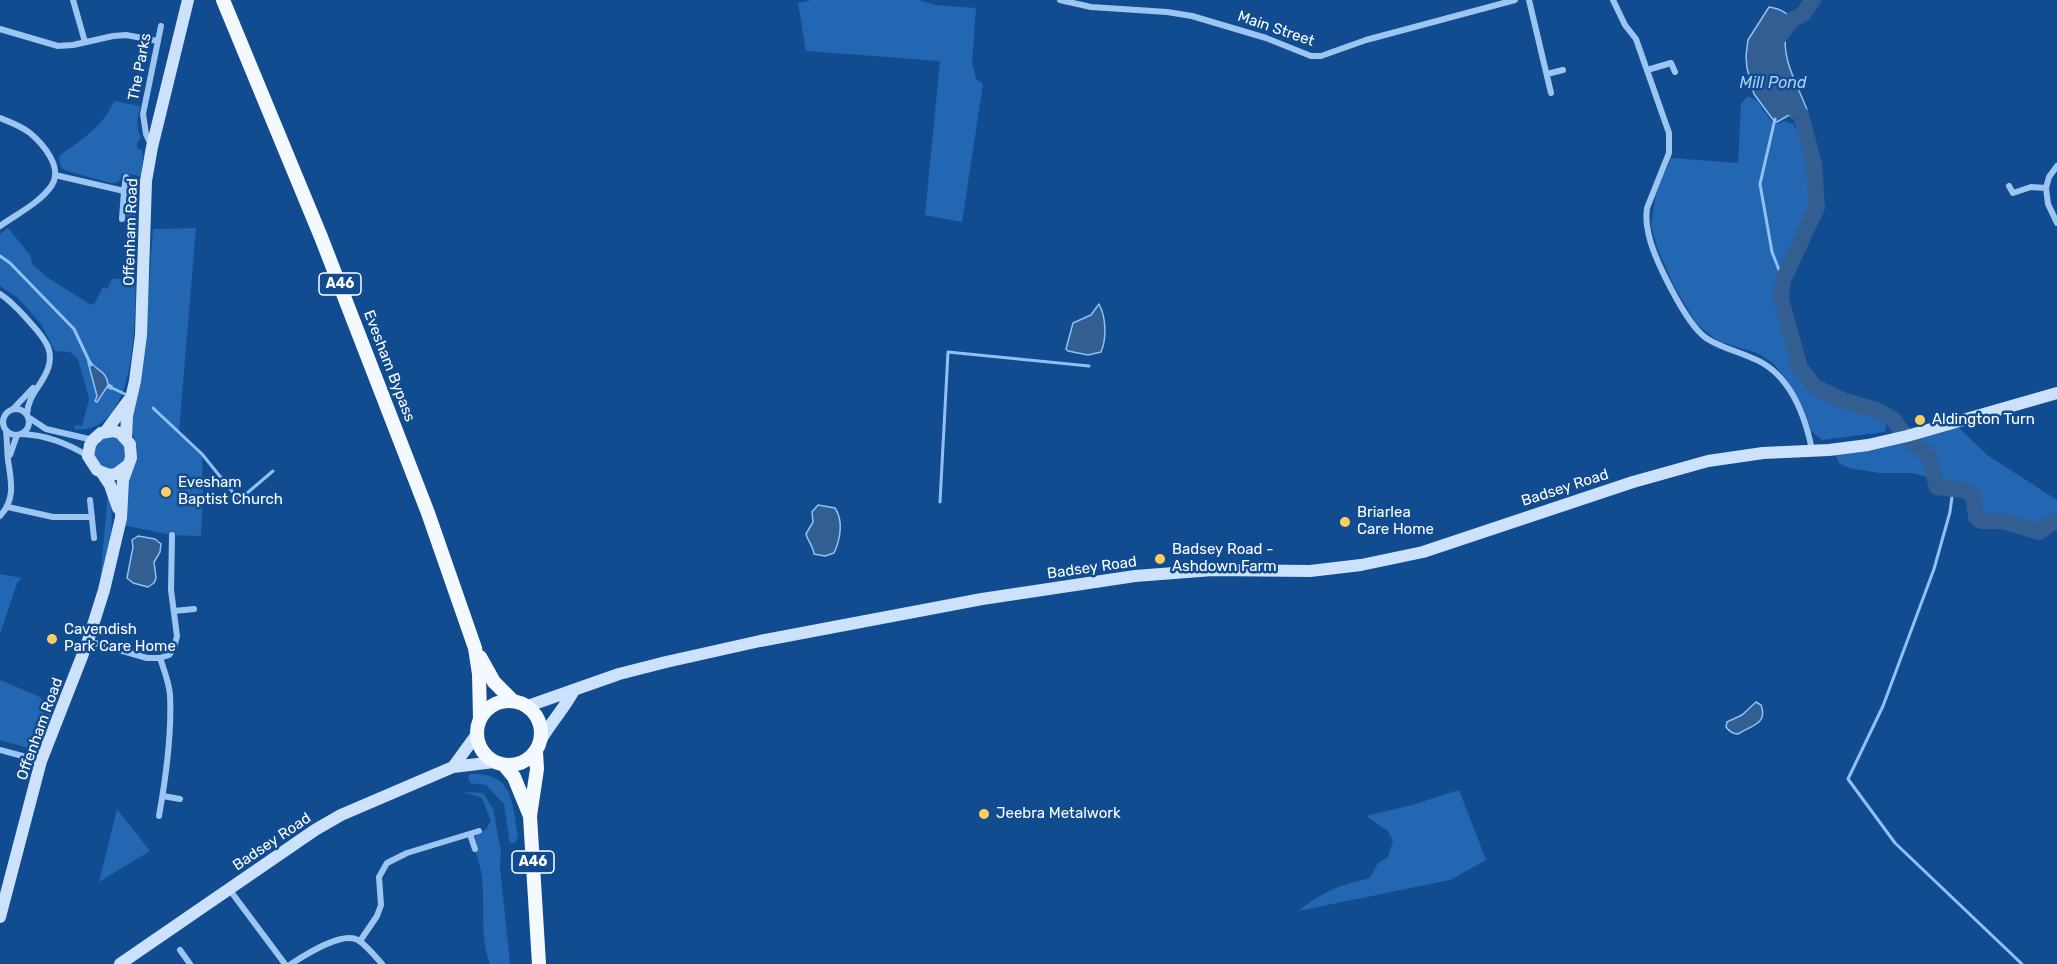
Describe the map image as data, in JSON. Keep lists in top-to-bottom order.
{
  "streets": {
    "highway": ["A46", "Evesham Bypass"],
    "main road": ["Offenham Road", "Badsey Road"],
    "street": ["Main Street", "The Parks"]
  },
  "crossings": [
    ["The Parks", "Offenham Road"],
    ["A46", "Evesham Bypass"],
    ["A46", "Badsey Road"],
    ["Evesham Bypass", "Badsey Road"]
  ],
  "water": ["Mill Pond"],
  "places": [
    "Aldington Turn",
    "Evesham Baptist Church",
    "Briarlea Care Home",
    "Badsey Road - Ashdown Farm",
    "Cavendish Park Care Home",
    "Jeebra Metalwork"
  ]
}
